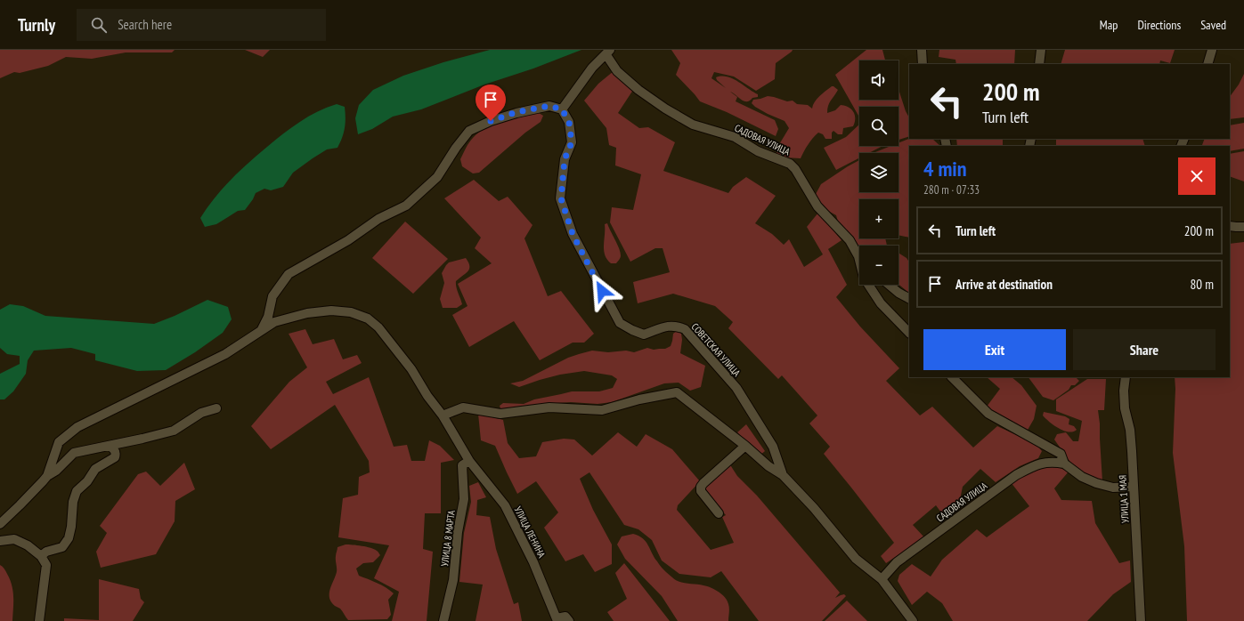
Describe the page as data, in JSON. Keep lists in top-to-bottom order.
{
  "streets": {
    "street": [
      "САДОВАЯ УЛИЦА",
      "СОВЕТСКАЯ УЛИЦА",
      "УЛИЦА 1 МАЯ",
      "УЛИЦА ЛЕНИНА",
      "УЛИЦА 8 МАРТА"
    ]
  },
  "crossings": [
    ["САДОВАЯ УЛИЦА", "СОВЕТСКАЯ УЛИЦА"],
    ["УЛИЦА ЛЕНИНА", "УЛИЦА 8 МАРТА"]
  ],
  "page": {
    "header": "Turnly",
    "search": "Search here",
    "nav": ["Map", "Directions", "Saved"],
    "map_buttons": ["+", "−"],
    "turn": ["200 m", "Turn left"],
    "heading": ["4 min", "280 m · 07:33"],
    "list": [
      {
        "name": "Turn left",
        "value": "200 m"
      },
      {
        "name": "Arrive at destination",
        "value": "80 m"
      }
    ],
    "buttons": ["Exit", "Share"]
  }
}
